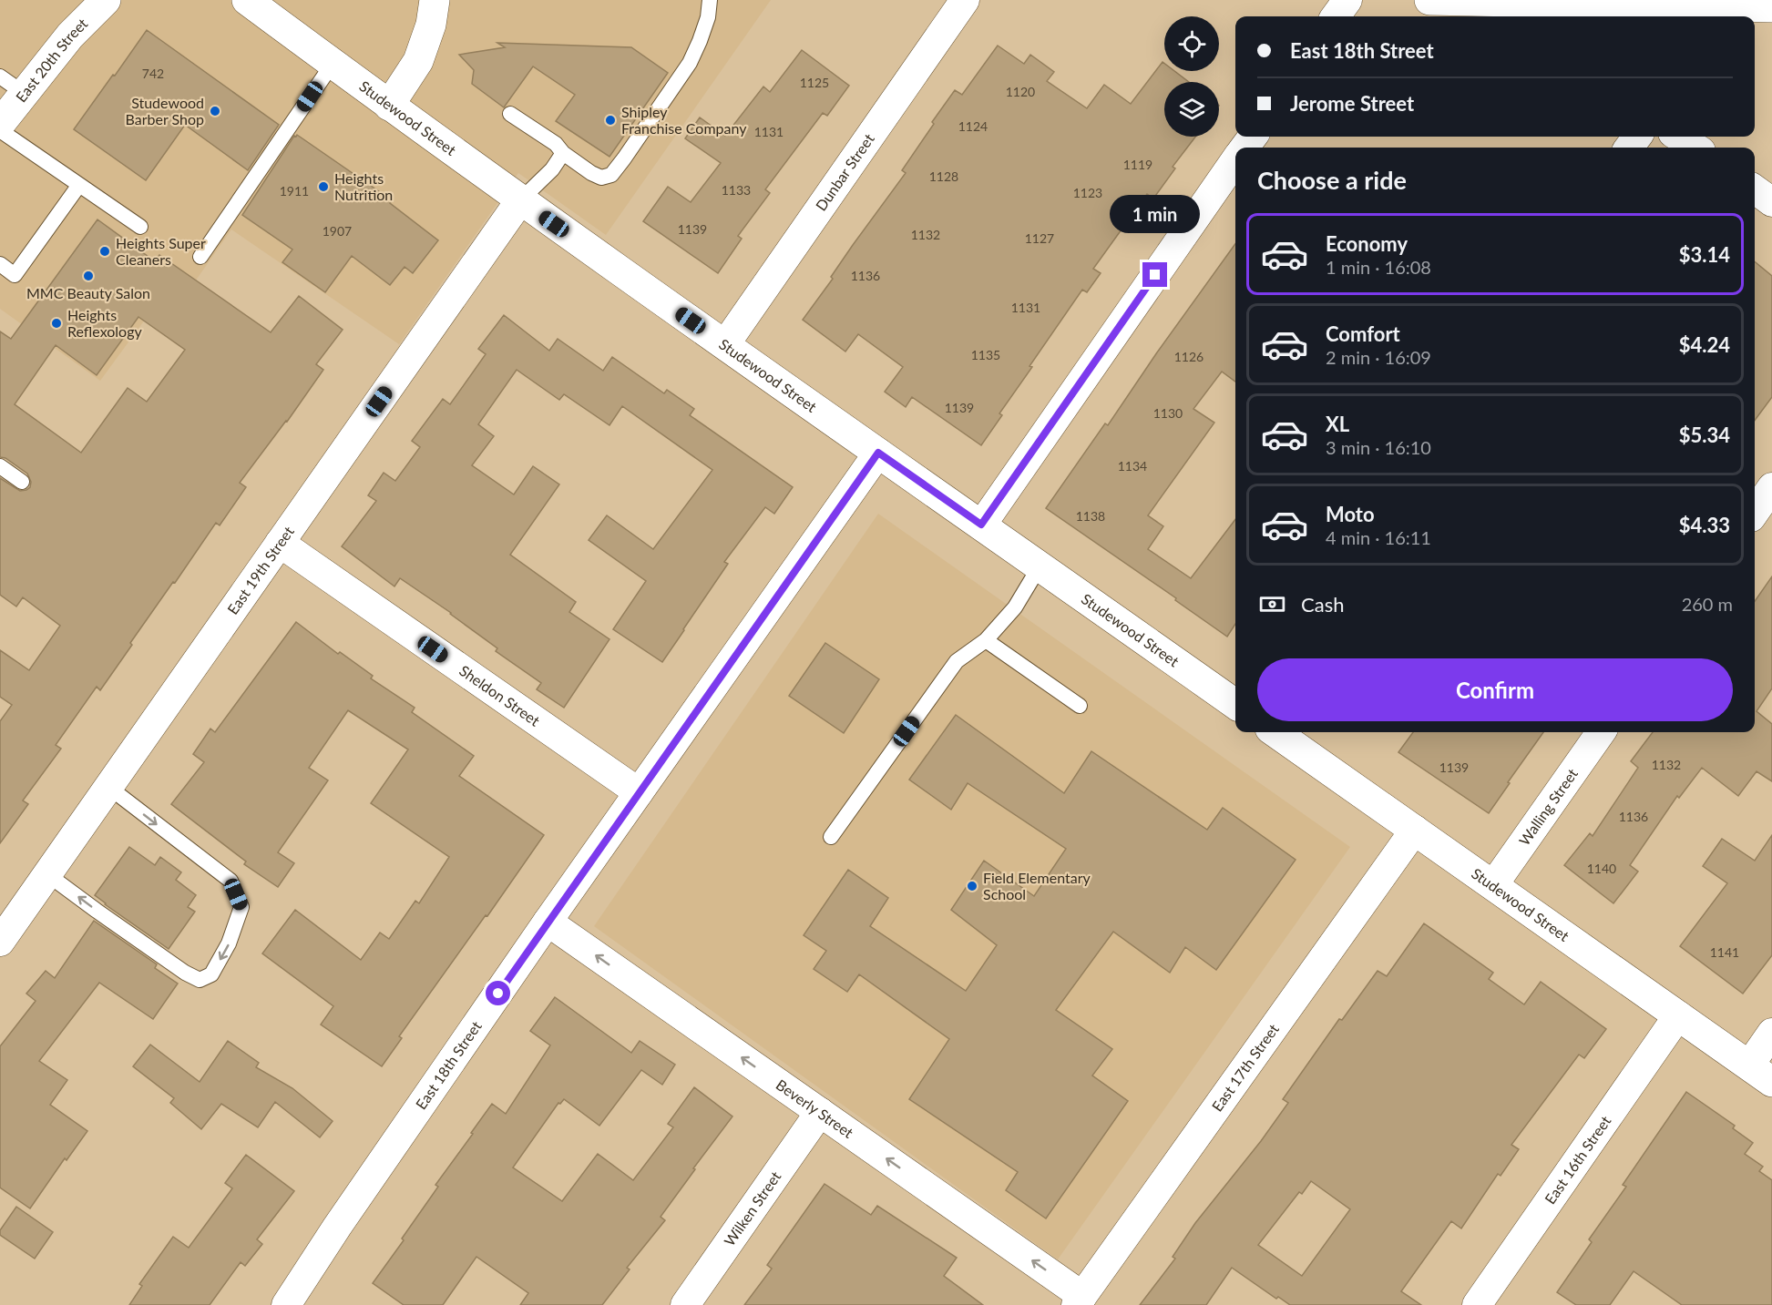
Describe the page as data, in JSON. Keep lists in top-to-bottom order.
{
  "streets": {
    "main road": ["East 20th Street", "Studewood Street"],
    "street": [
      "Dunbar Street",
      "East 19th Street",
      "Sheldon Street",
      "Walling Street",
      "East 18th Street",
      "East 17th Street",
      "Beverly Street",
      "East 16th Street",
      "Wilken Street"
    ]
  },
  "crossings": [
    ["Studewood Street", "Dunbar Street"],
    ["Studewood Street", "East 19th Street"],
    ["Studewood Street", "Walling Street"],
    ["Studewood Street", "East 18th Street"],
    ["Studewood Street", "East 17th Street"],
    ["Studewood Street", "East 16th Street"],
    ["East 19th Street", "Sheldon Street"],
    ["Sheldon Street", "East 18th Street"],
    ["East 18th Street", "Beverly Street"],
    ["East 17th Street", "Beverly Street"],
    ["Beverly Street", "Wilken Street"]
  ],
  "one_way": ["Beverly Street"],
  "places": [
    "Studewood Barber Shop",
    "Shipley Franchise Company",
    "Heights Nutrition",
    "Heights Super Cleaners",
    "MMC Beauty Salon",
    "Heights Reflexology",
    "Field Elementary School"
  ],
  "house_numbers": [
    "742",
    "1125",
    "1120",
    "1124",
    "1131",
    "1119",
    "1128",
    "1133",
    "1911",
    "1123",
    "1139",
    "1907",
    "1132",
    "1127",
    "1136",
    "1131",
    "1135",
    "1126",
    "1139",
    "1130",
    "1134",
    "1138",
    "1132",
    "1139",
    "1136",
    "1140",
    "1141"
  ],
  "page": {
    "banner": ["East 18th Street", "Jerome Street"],
    "heading": "Choose a ride",
    "bubble": "1 min",
    "list": [
      {
        "name": "Economy",
        "note": "1 min · 16:08",
        "value": "$3.14"
      },
      {
        "name": "Comfort",
        "note": "2 min · 16:09",
        "value": "$4.24"
      },
      {
        "name": "XL",
        "note": "3 min · 16:10",
        "value": "$5.34"
      },
      {
        "name": "Moto",
        "note": "4 min · 16:11",
        "value": "$4.33"
      }
    ],
    "pay": ["Cash", "260 m"],
    "buttons": "Confirm"
  }
}
